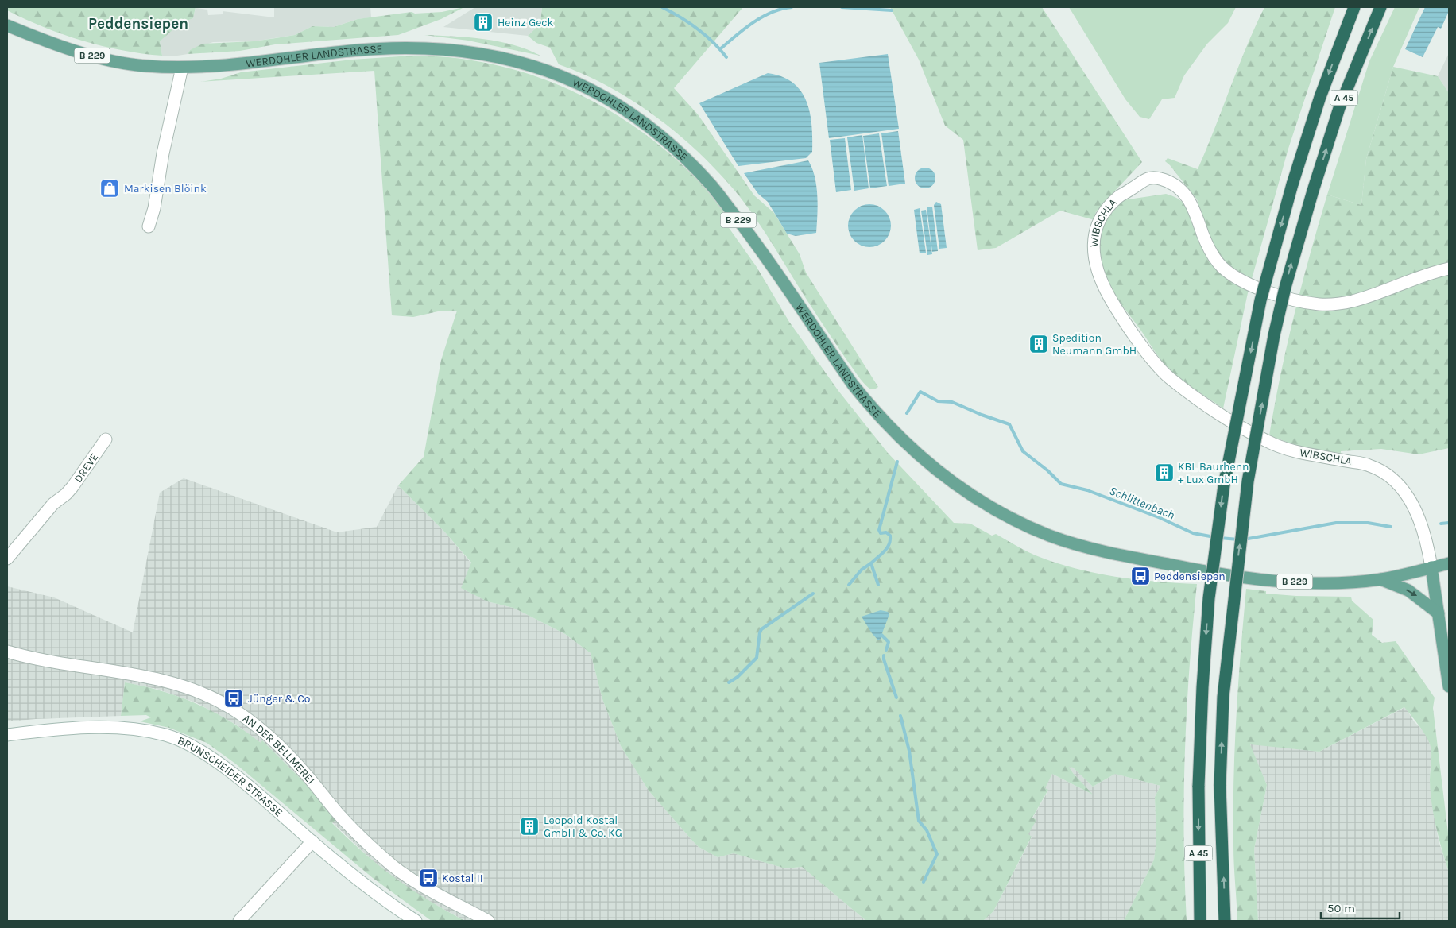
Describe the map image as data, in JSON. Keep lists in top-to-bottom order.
{
  "streets": {
    "highway": ["A 45"],
    "main road": ["B 229", "WERDOHLER LANDSTRASSE"],
    "street": [
      "WIBSCHLA",
      "DREVE",
      "AN DER BELLMEREI",
      "BRUNSCHEIDER STRASSE"
    ]
  },
  "crossings": [
    ["B 229", "WERDOHLER LANDSTRASSE"],
    ["B 229", "WIBSCHLA"],
    ["WERDOHLER LANDSTRASSE", "WIBSCHLA"]
  ],
  "districts": ["Peddensiepen"],
  "water": ["Schlittenbach"],
  "places": {
    "building": [
      "Heinz Geck",
      "Spedition Neumann GmbH",
      "KBL Baurhenn + Lux GmbH",
      "Leopold Kostal GmbH & Co. KG"
    ],
    "shop": ["Markisen Blöink"],
    "bus stop": ["Peddensiepen", "Jünger & Co", "Kostal II"]
  },
  "scale_bar": "50 m"
}
